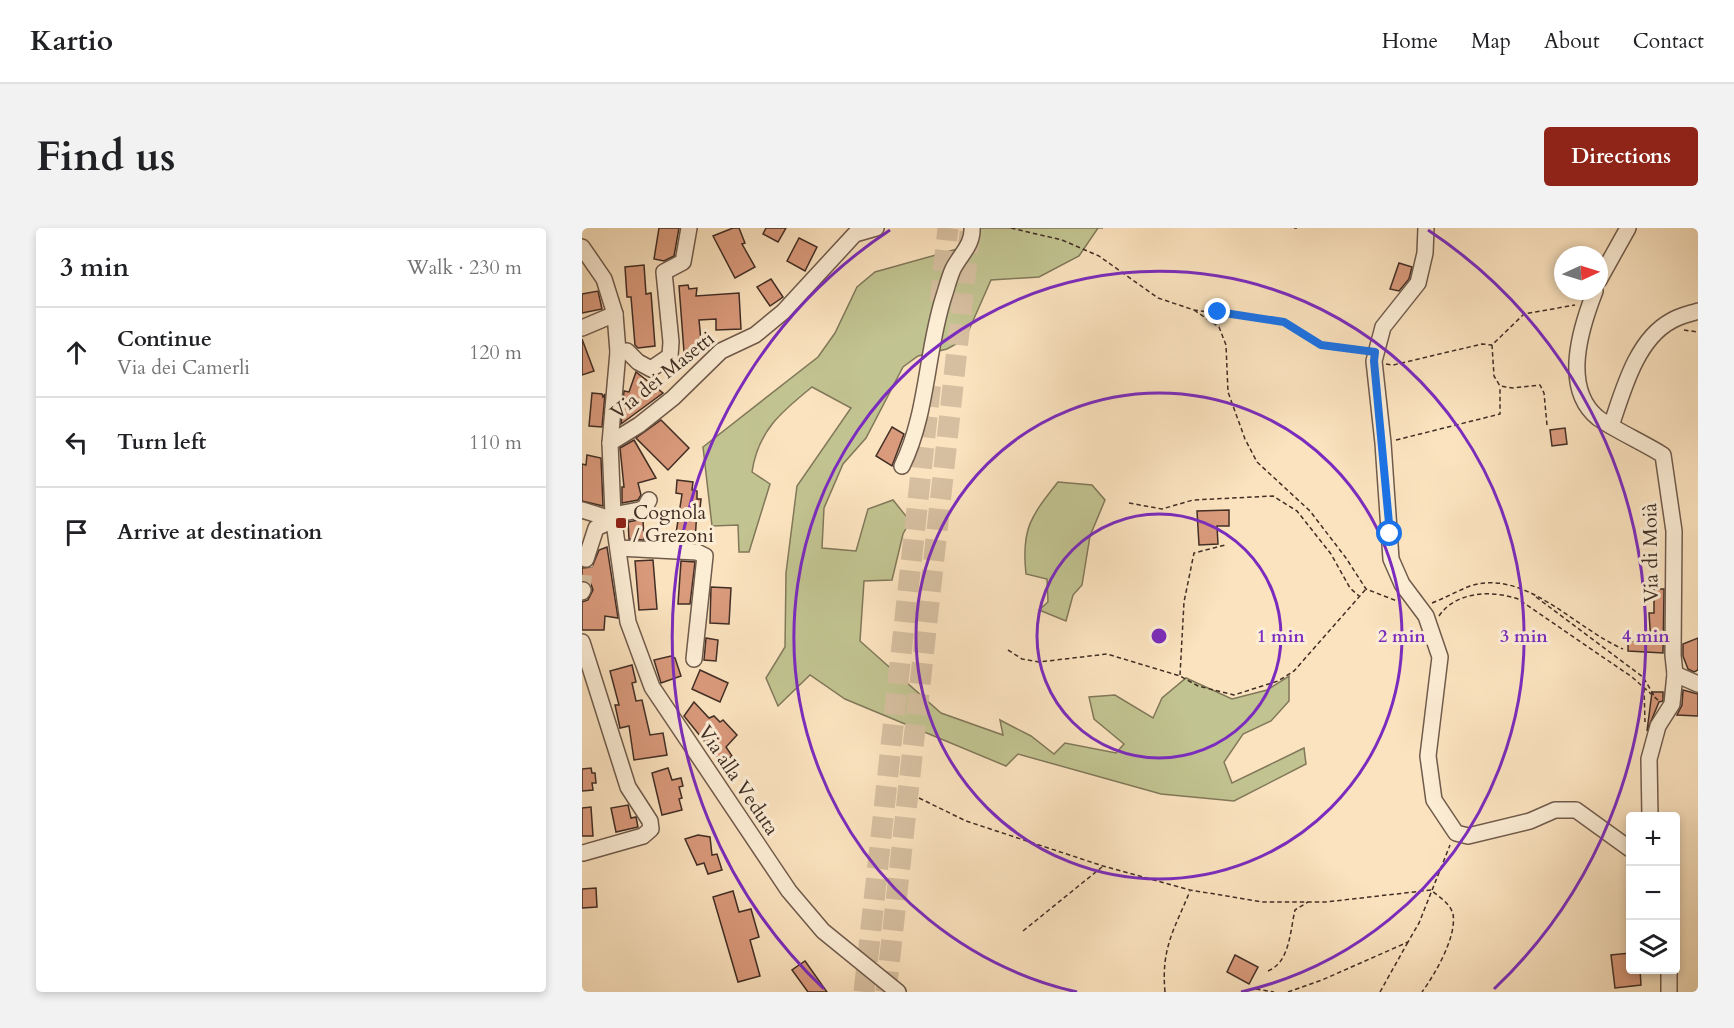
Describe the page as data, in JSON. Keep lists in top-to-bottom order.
{
  "streets": {
    "street": ["Via dei Masetti", "Via di Moià", "Via alla Veduta"]
  },
  "crossings": [
    ["Via dei Masetti", "Via alla Veduta"]
  ],
  "places": {
    "transit": ["Cognola / Grezoni"]
  },
  "north": "right",
  "page": {
    "header": "Kartio",
    "nav": [
      "Home",
      "Map",
      "About",
      "Contact"
    ],
    "buttons": "Directions",
    "title": "Find us",
    "heading": ["3 min", "Walk · 230 m"],
    "list": [
      ["Continue", "Via dei Camerli", "120 m"],
      ["Turn left", "110 m"],
      "Arrive at destination"
    ],
    "map_buttons": ["+", "−"]
  },
  "rings": [
    "1 min",
    "2 min",
    "3 min",
    "4 min"
  ]
}
